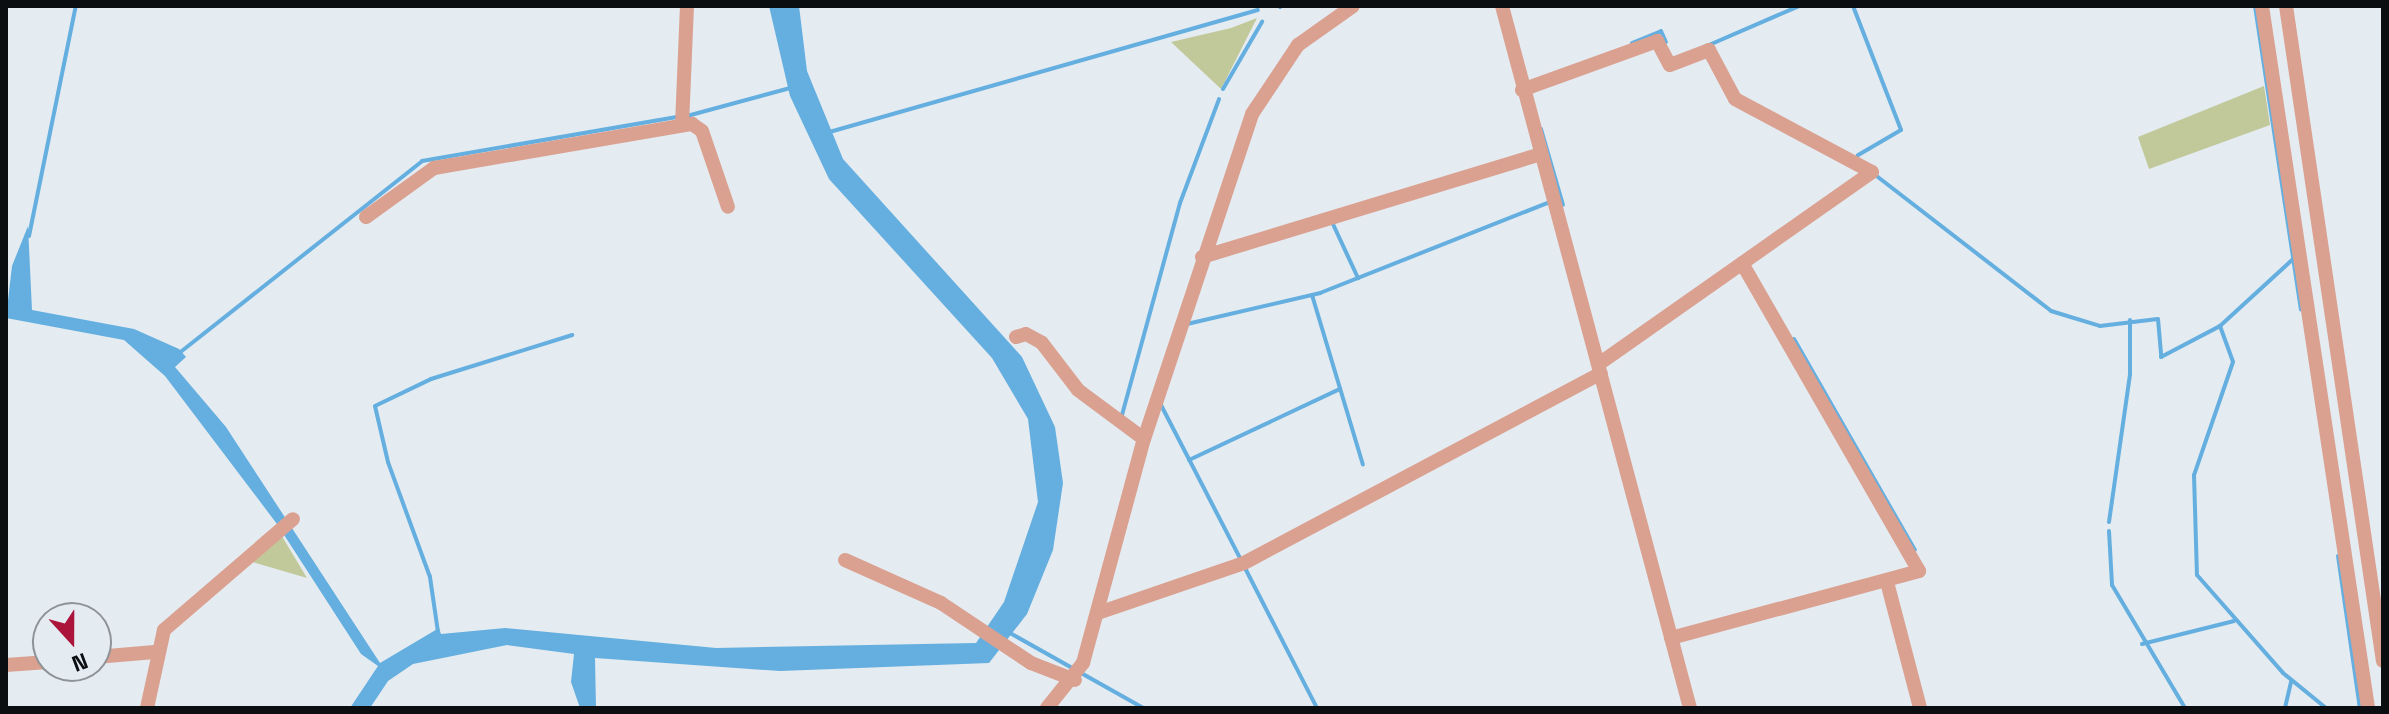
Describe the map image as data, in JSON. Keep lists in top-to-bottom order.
{
  "north": "bottom"
}
